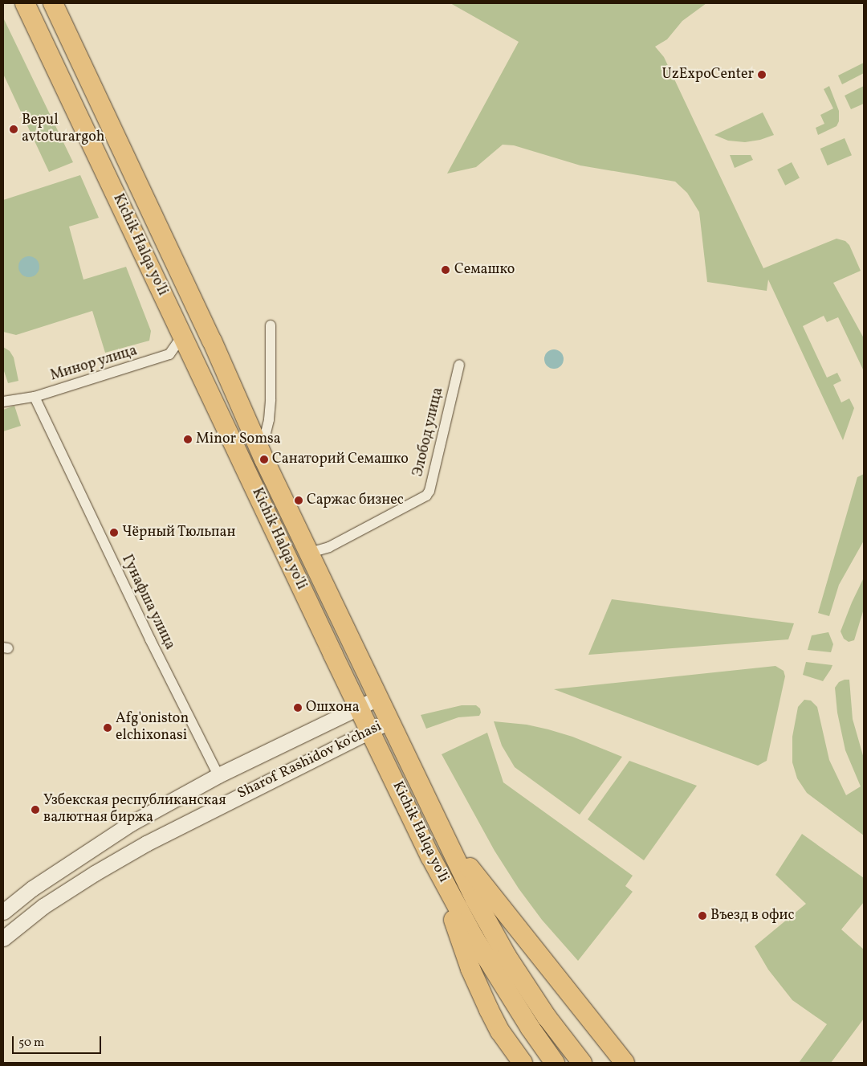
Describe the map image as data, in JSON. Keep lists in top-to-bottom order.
{
  "streets": {
    "highway": ["Kichik Halqa yo'li"],
    "main road": ["Sharof Rashidov ko'chasi"],
    "street": ["Минор улица", "Элобод улица", "Гунафша улица"]
  },
  "crossings": [
    ["Kichik Halqa yo'li", "Минор улица"],
    ["Kichik Halqa yo'li", "Элобод улица"],
    ["Kichik Halqa yo'li", "Sharof Rashidov ko'chasi"],
    ["Минор улица", "Гунафша улица"],
    ["Гунафша улица", "Sharof Rashidov ko'chasi"]
  ],
  "places": [
    "UzExpoCenter",
    "Bepul avtoturargoh",
    "Семашко",
    "Minor Somsa",
    "Санаторий Семашко",
    "Саржас бизнес",
    "Чёрный Тюльпан",
    "Ошхона",
    "Afg'oniston elchixonasi",
    "Узбекская республиканская валютная биржа",
    "Въезд в офис"
  ],
  "scale_bar": "50 m"
}
